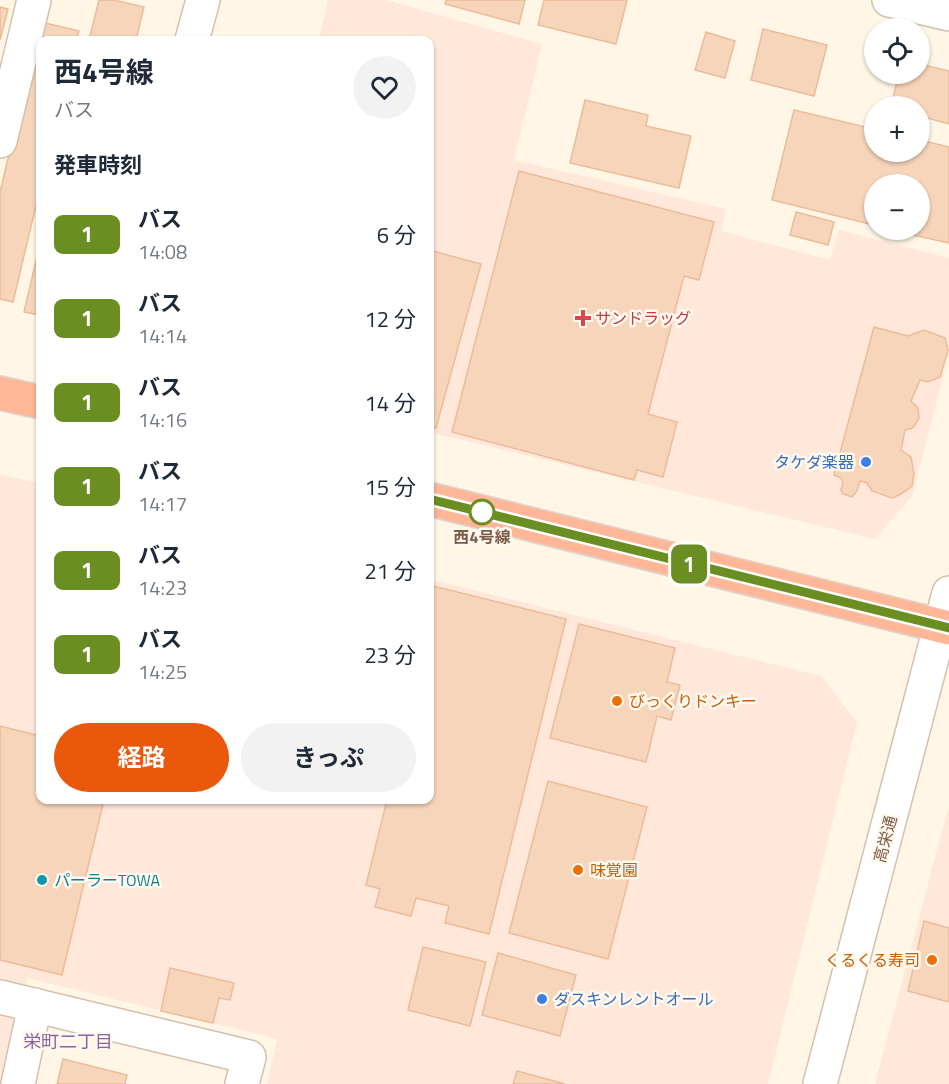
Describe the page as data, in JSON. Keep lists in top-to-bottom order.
{
  "streets": {
    "street": ["高栄通"]
  },
  "districts": ["栄町二丁目"],
  "places": {
    "health": ["サンドラッグ"],
    "other": [
      "タケダ楽器",
      "西4号線",
      "びっくりドンキー",
      "味覚園",
      "パーラーTOWA",
      "くるくる寿司",
      "ダスキンレントオール"
    ]
  },
  "lines": ["bus line 1"],
  "page": {
    "on_map": "1",
    "map_buttons": ["+", "−"],
    "heading": [
      ["西4号線", "バス"],
      "発車時刻"
    ],
    "list": [
      {
        "mark": "1",
        "name": "バス",
        "note": "14:08",
        "value": "6 分"
      },
      {
        "mark": "1",
        "name": "バス",
        "note": "14:14",
        "value": "12 分"
      },
      {
        "mark": "1",
        "name": "バス",
        "note": "14:16",
        "value": "14 分"
      },
      {
        "mark": "1",
        "name": "バス",
        "note": "14:17",
        "value": "15 分"
      },
      {
        "mark": "1",
        "name": "バス",
        "note": "14:23",
        "value": "21 分"
      },
      {
        "mark": "1",
        "name": "バス",
        "note": "14:25",
        "value": "23 分"
      }
    ],
    "buttons": ["経路", "きっぷ"]
  }
}
